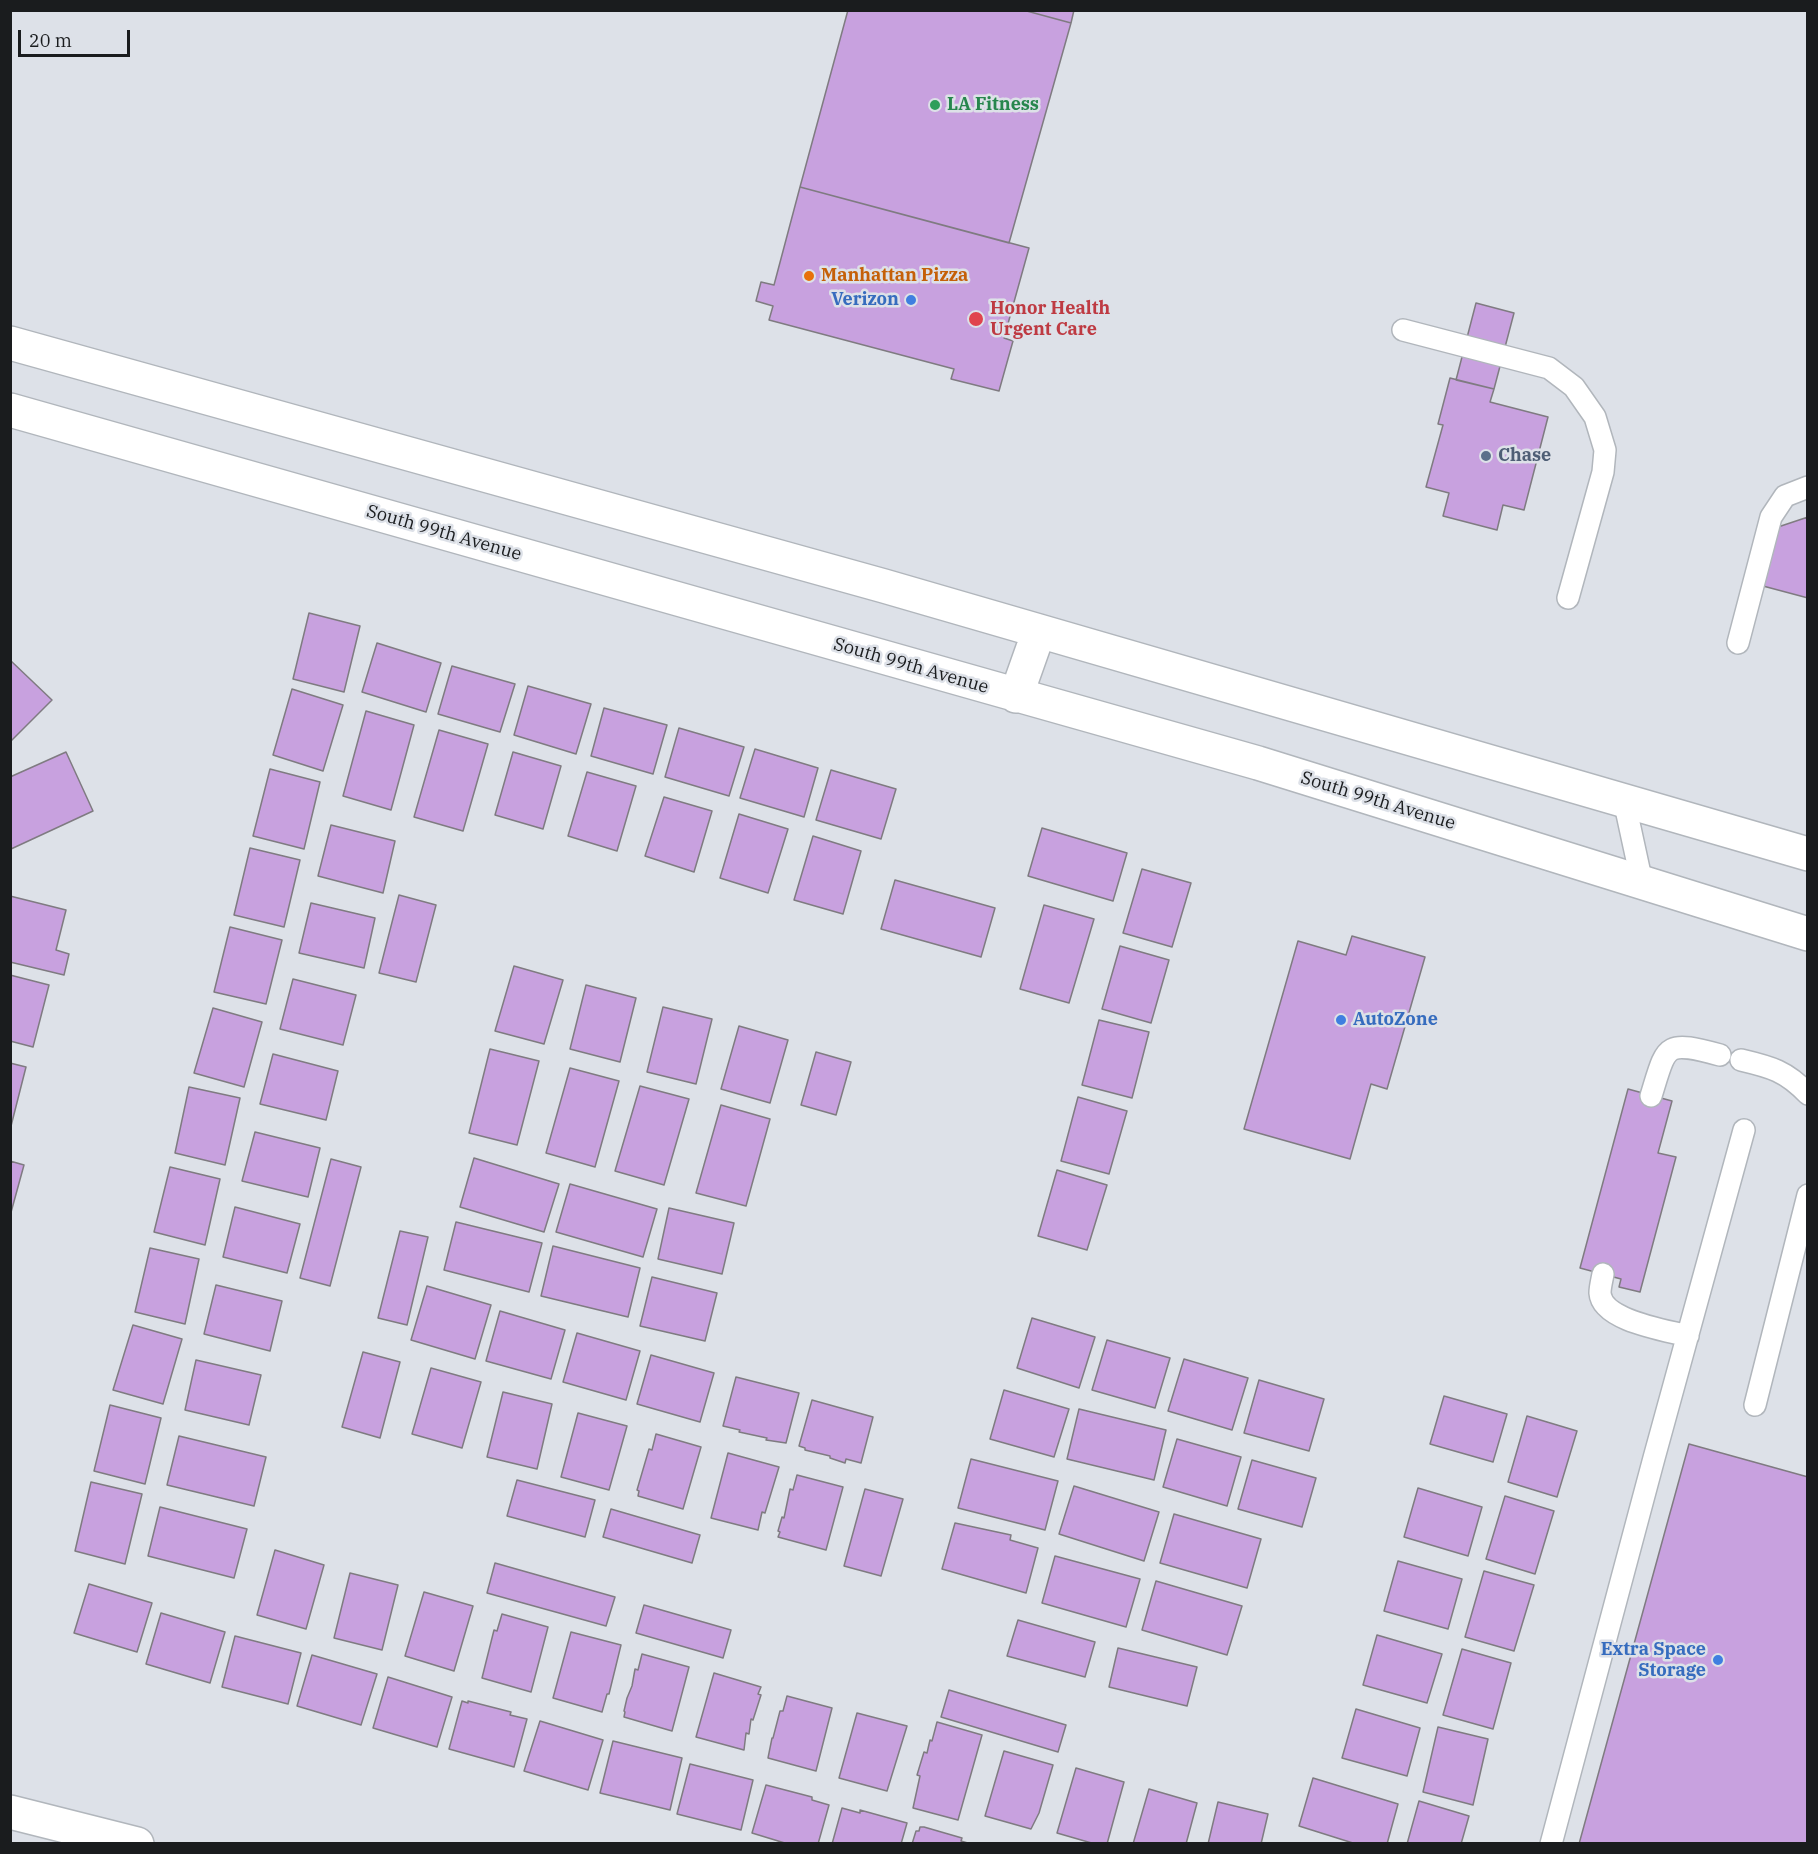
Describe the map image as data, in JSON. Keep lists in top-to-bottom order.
{
  "streets": {
    "main road": ["South 99th Avenue"]
  },
  "places": [
    "LA Fitness",
    "Manhattan Pizza",
    "Verizon",
    "Honor Health Urgent Care",
    "Chase",
    "AutoZone",
    "Extra Space Storage"
  ],
  "scale_bar": "20 m"
}
